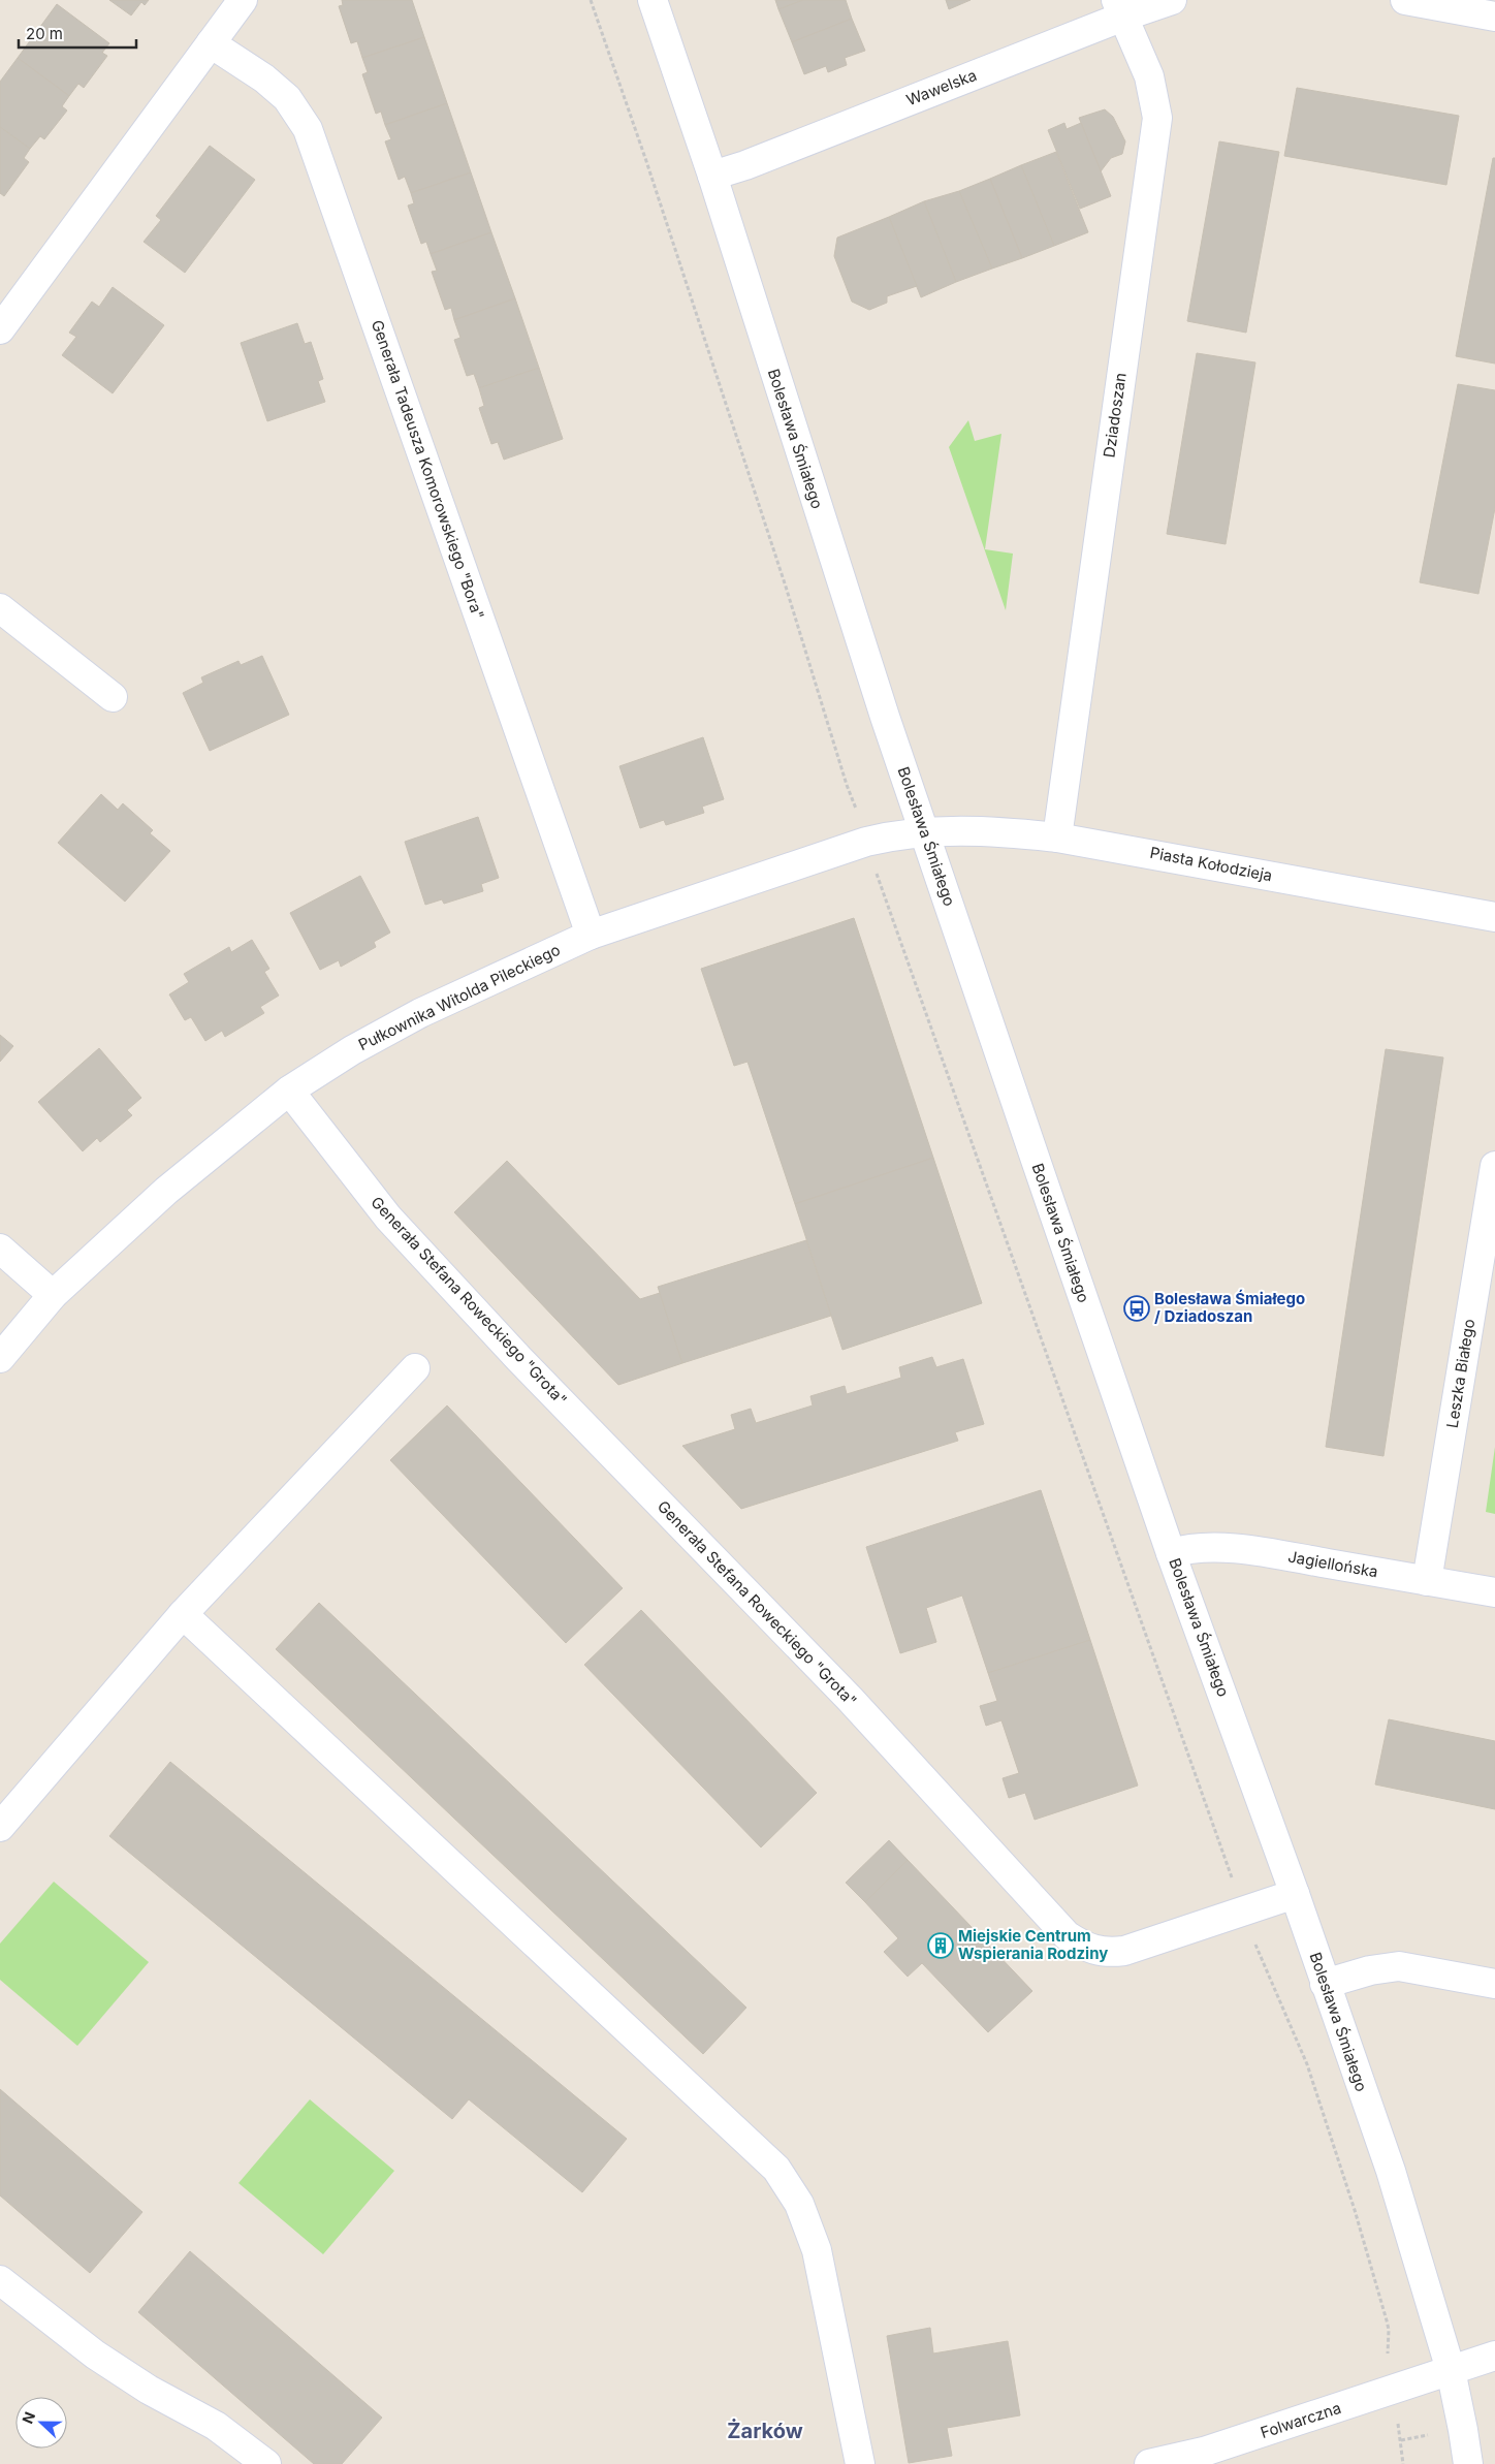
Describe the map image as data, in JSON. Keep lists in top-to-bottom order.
{
  "streets": {
    "street": [
      "Wawelska",
      "Dziadoszan",
      "Bolesława Śmiałego",
      "Generała Tadeusza Komorowskiego \"Bora\"",
      "Piasta Kołodzieja",
      "Pułkownika Witolda Pileckiego",
      "Generała Stefana Roweckiego \"Grota\"",
      "Leszka Białego",
      "Jagiellońska",
      "Folwarczna"
    ]
  },
  "crossings": [
    ["Wawelska", "Dziadoszan"],
    ["Wawelska", "Bolesława Śmiałego"],
    ["Dziadoszan", "Piasta Kołodzieja"],
    ["Bolesława Śmiałego", "Piasta Kołodzieja"],
    ["Bolesława Śmiałego", "Pułkownika Witolda Pileckiego"],
    ["Bolesława Śmiałego", "Generała Stefana Roweckiego \"Grota\""],
    ["Bolesława Śmiałego", "Jagiellońska"],
    ["Bolesława Śmiałego", "Folwarczna"],
    ["Generała Tadeusza Komorowskiego \"Bora\"", "Pułkownika Witolda Pileckiego"],
    ["Piasta Kołodzieja", "Pułkownika Witolda Pileckiego"],
    ["Pułkownika Witolda Pileckiego", "Generała Stefana Roweckiego \"Grota\""],
    ["Leszka Białego", "Jagiellońska"]
  ],
  "districts": ["Żarków"],
  "places": {
    "bus stop": ["Bolesława Śmiałego / Dziadoszan"],
    "building": ["Miejskie Centrum Wspierania Rodziny"]
  },
  "scale_bar": "20 m",
  "north": "left"
}
